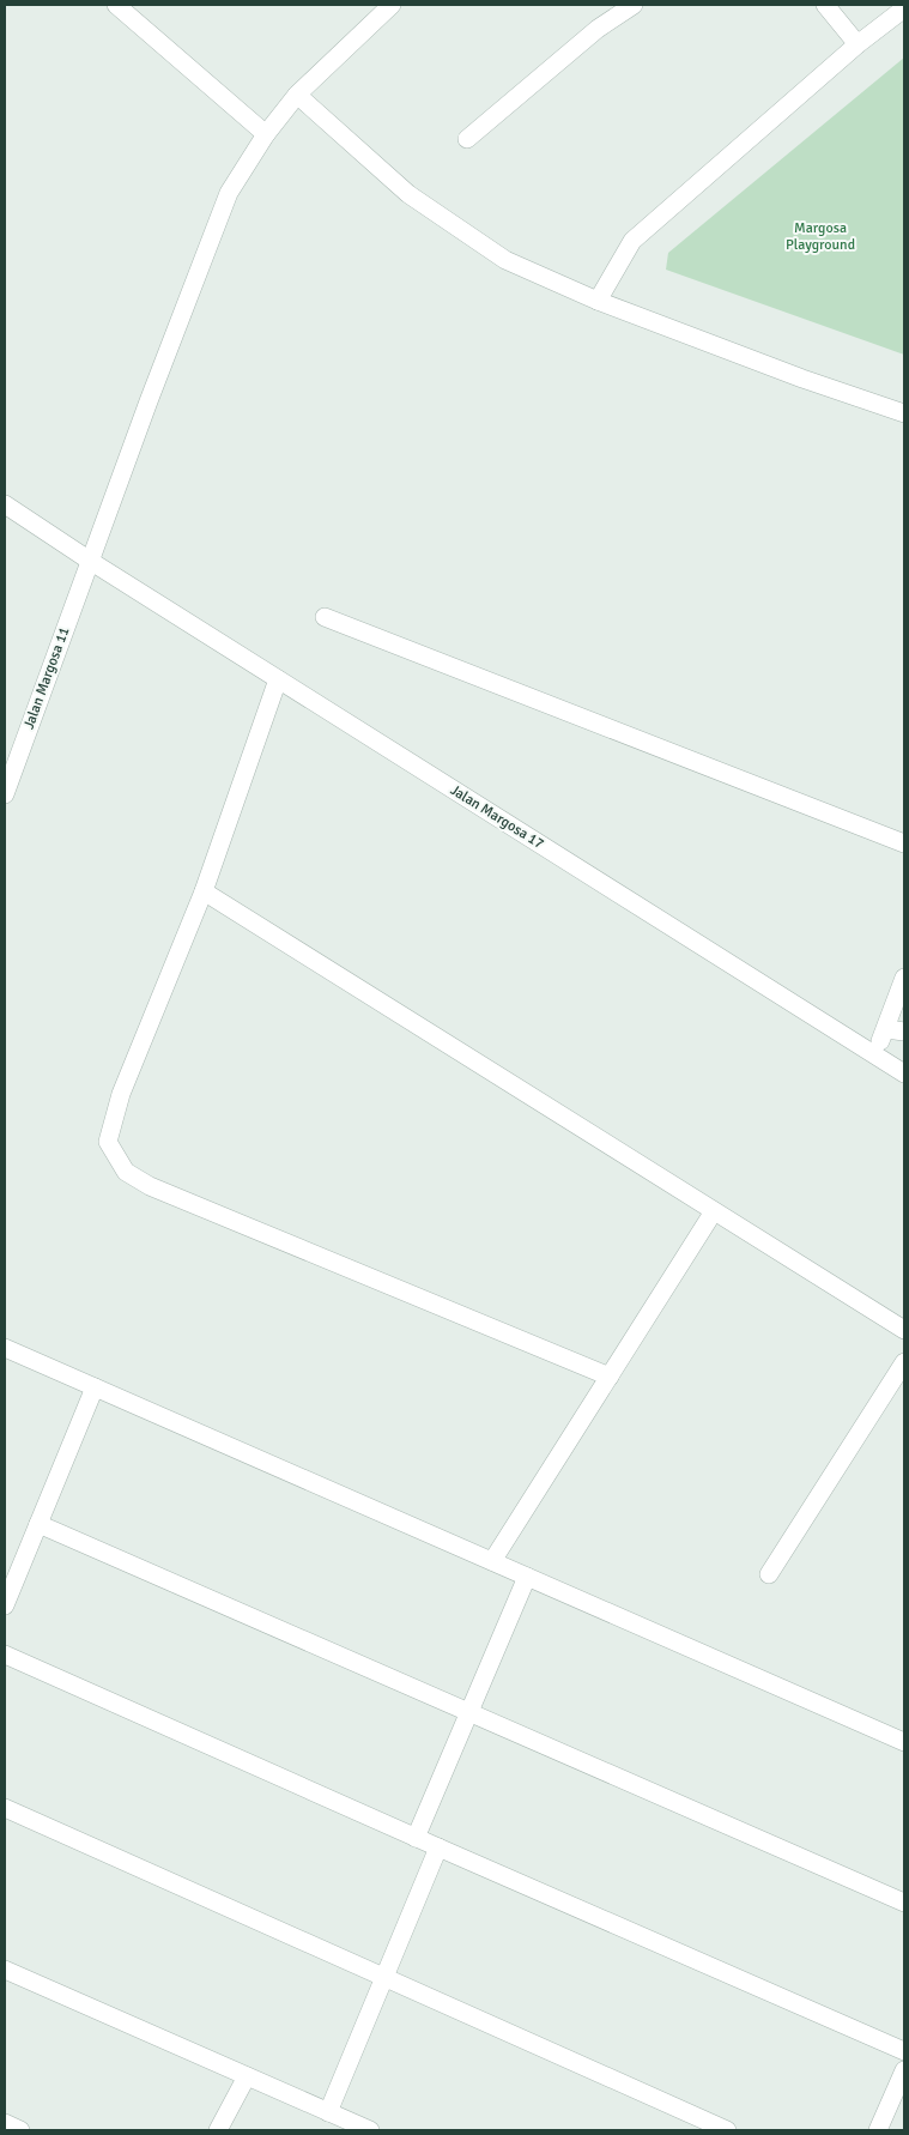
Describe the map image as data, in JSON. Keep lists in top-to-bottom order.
{
  "streets": {
    "street": ["Jalan Margosa 11", "Jalan Margosa 17"]
  },
  "crossings": [
    ["Jalan Margosa 11", "Jalan Margosa 17"]
  ],
  "parks": ["Margosa Playground"]
}
